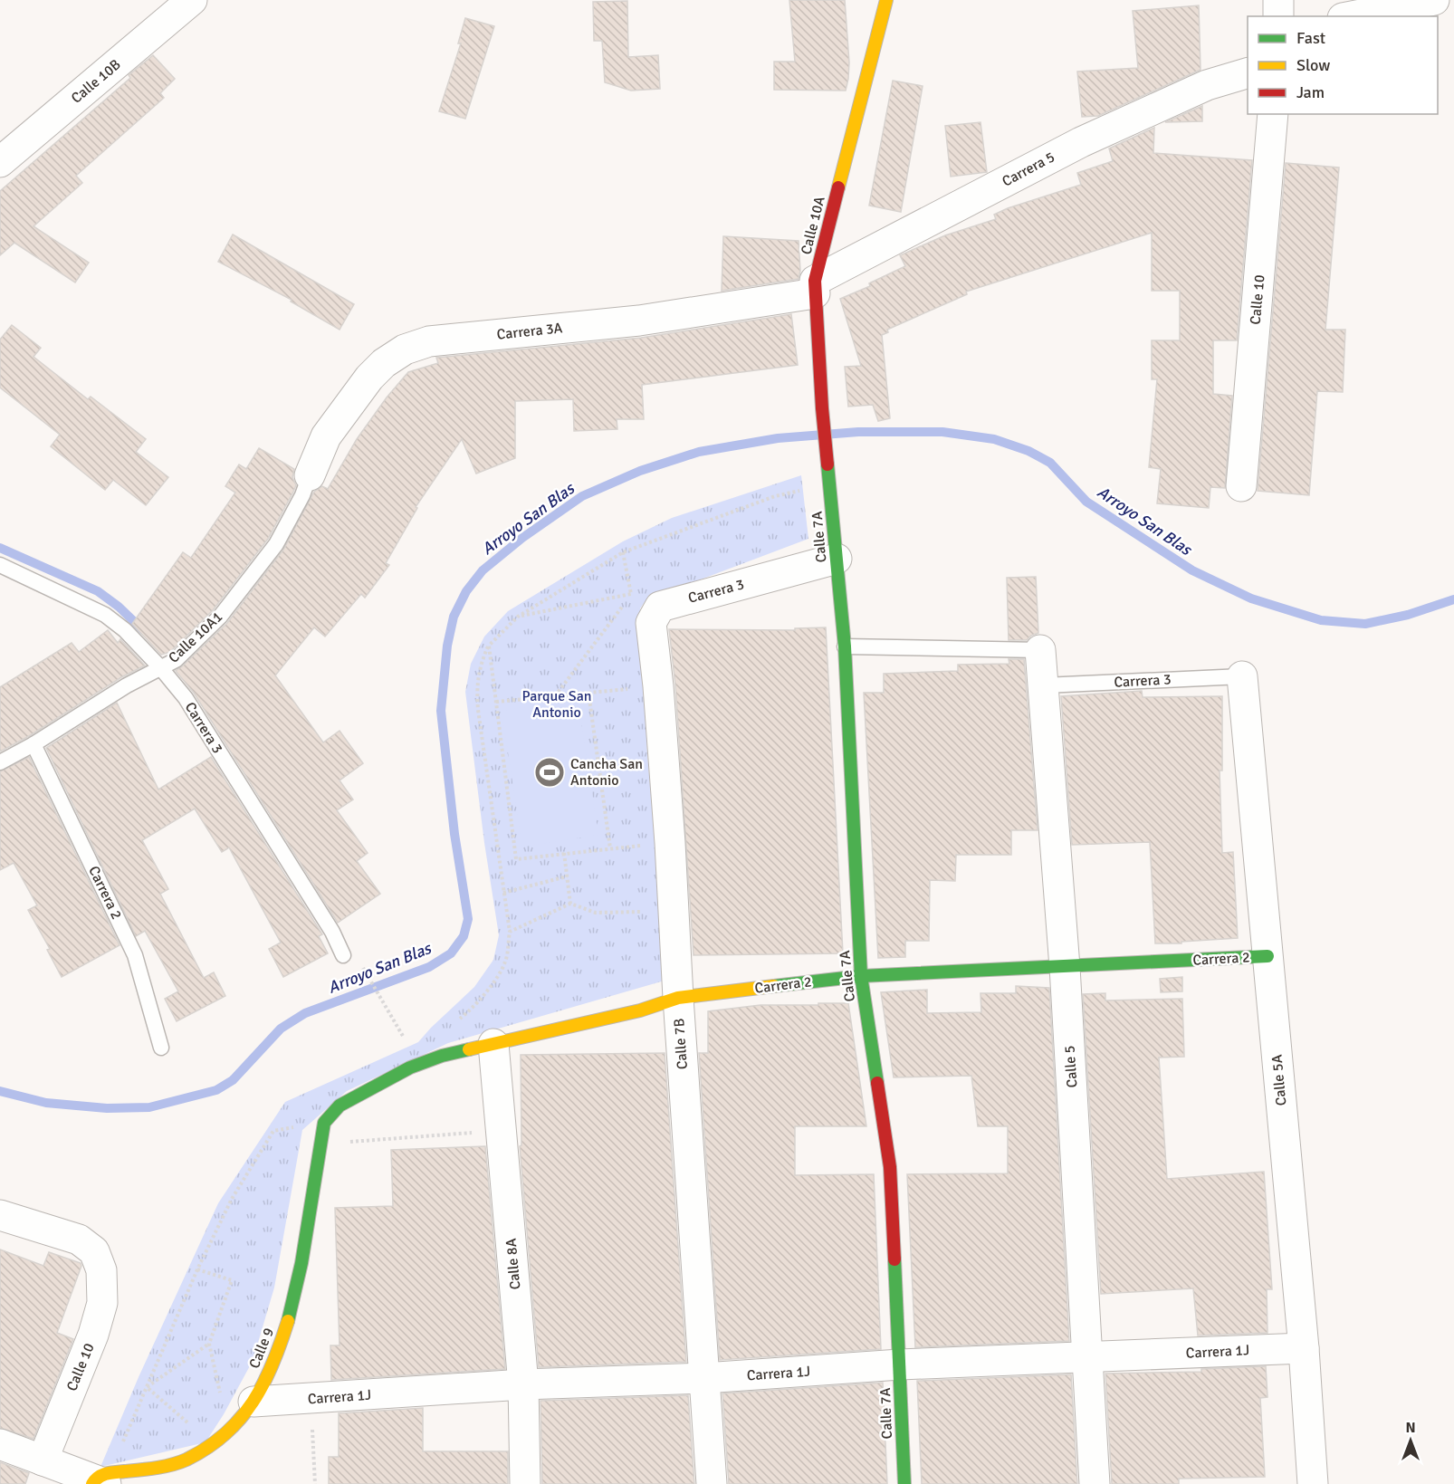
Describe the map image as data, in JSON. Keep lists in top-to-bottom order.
{
  "streets": {
    "street": [
      "Calle 10B",
      "Carrera 5",
      "Calle 10A",
      "Calle 10",
      "Carrera 3A",
      "Calle 7A",
      "Carrera 3",
      "Carrera 2",
      "Calle 7B",
      "Calle 5",
      "Calle 5A",
      "Calle 8A",
      "Calle 9",
      "Carrera 1J"
    ],
    "lane": ["Calle 10A1"]
  },
  "crossings": [
    ["Carrera 5", "Calle 10A"],
    ["Carrera 5", "Carrera 3A"],
    ["Calle 10A", "Carrera 3A"],
    ["Calle 10A", "Calle 7A"],
    ["Carrera 3A", "Calle 10A1"],
    ["Calle 7A", "Carrera 3"],
    ["Calle 7A", "Carrera 2"],
    ["Calle 7A", "Carrera 1J"],
    ["Carrera 3", "Calle 10A1"],
    ["Carrera 3", "Calle 7B"],
    ["Carrera 3", "Calle 5"],
    ["Carrera 3", "Calle 5A"],
    ["Calle 10A1", "Carrera 2"],
    ["Carrera 2", "Calle 7B"],
    ["Carrera 2", "Calle 5"],
    ["Carrera 2", "Calle 5A"],
    ["Carrera 2", "Calle 8A"],
    ["Carrera 2", "Calle 9"],
    ["Calle 7B", "Carrera 1J"],
    ["Calle 5", "Carrera 1J"],
    ["Calle 5A", "Carrera 1J"],
    ["Calle 8A", "Carrera 1J"],
    ["Calle 9", "Carrera 1J"]
  ],
  "water": ["Arroyo San Blas"],
  "parks": ["Parque San Antonio"],
  "places": {
    "sports": ["Cancha San Antonio"]
  },
  "legend": ["Fast", "Slow", "Jam"],
  "north": "top"
}
